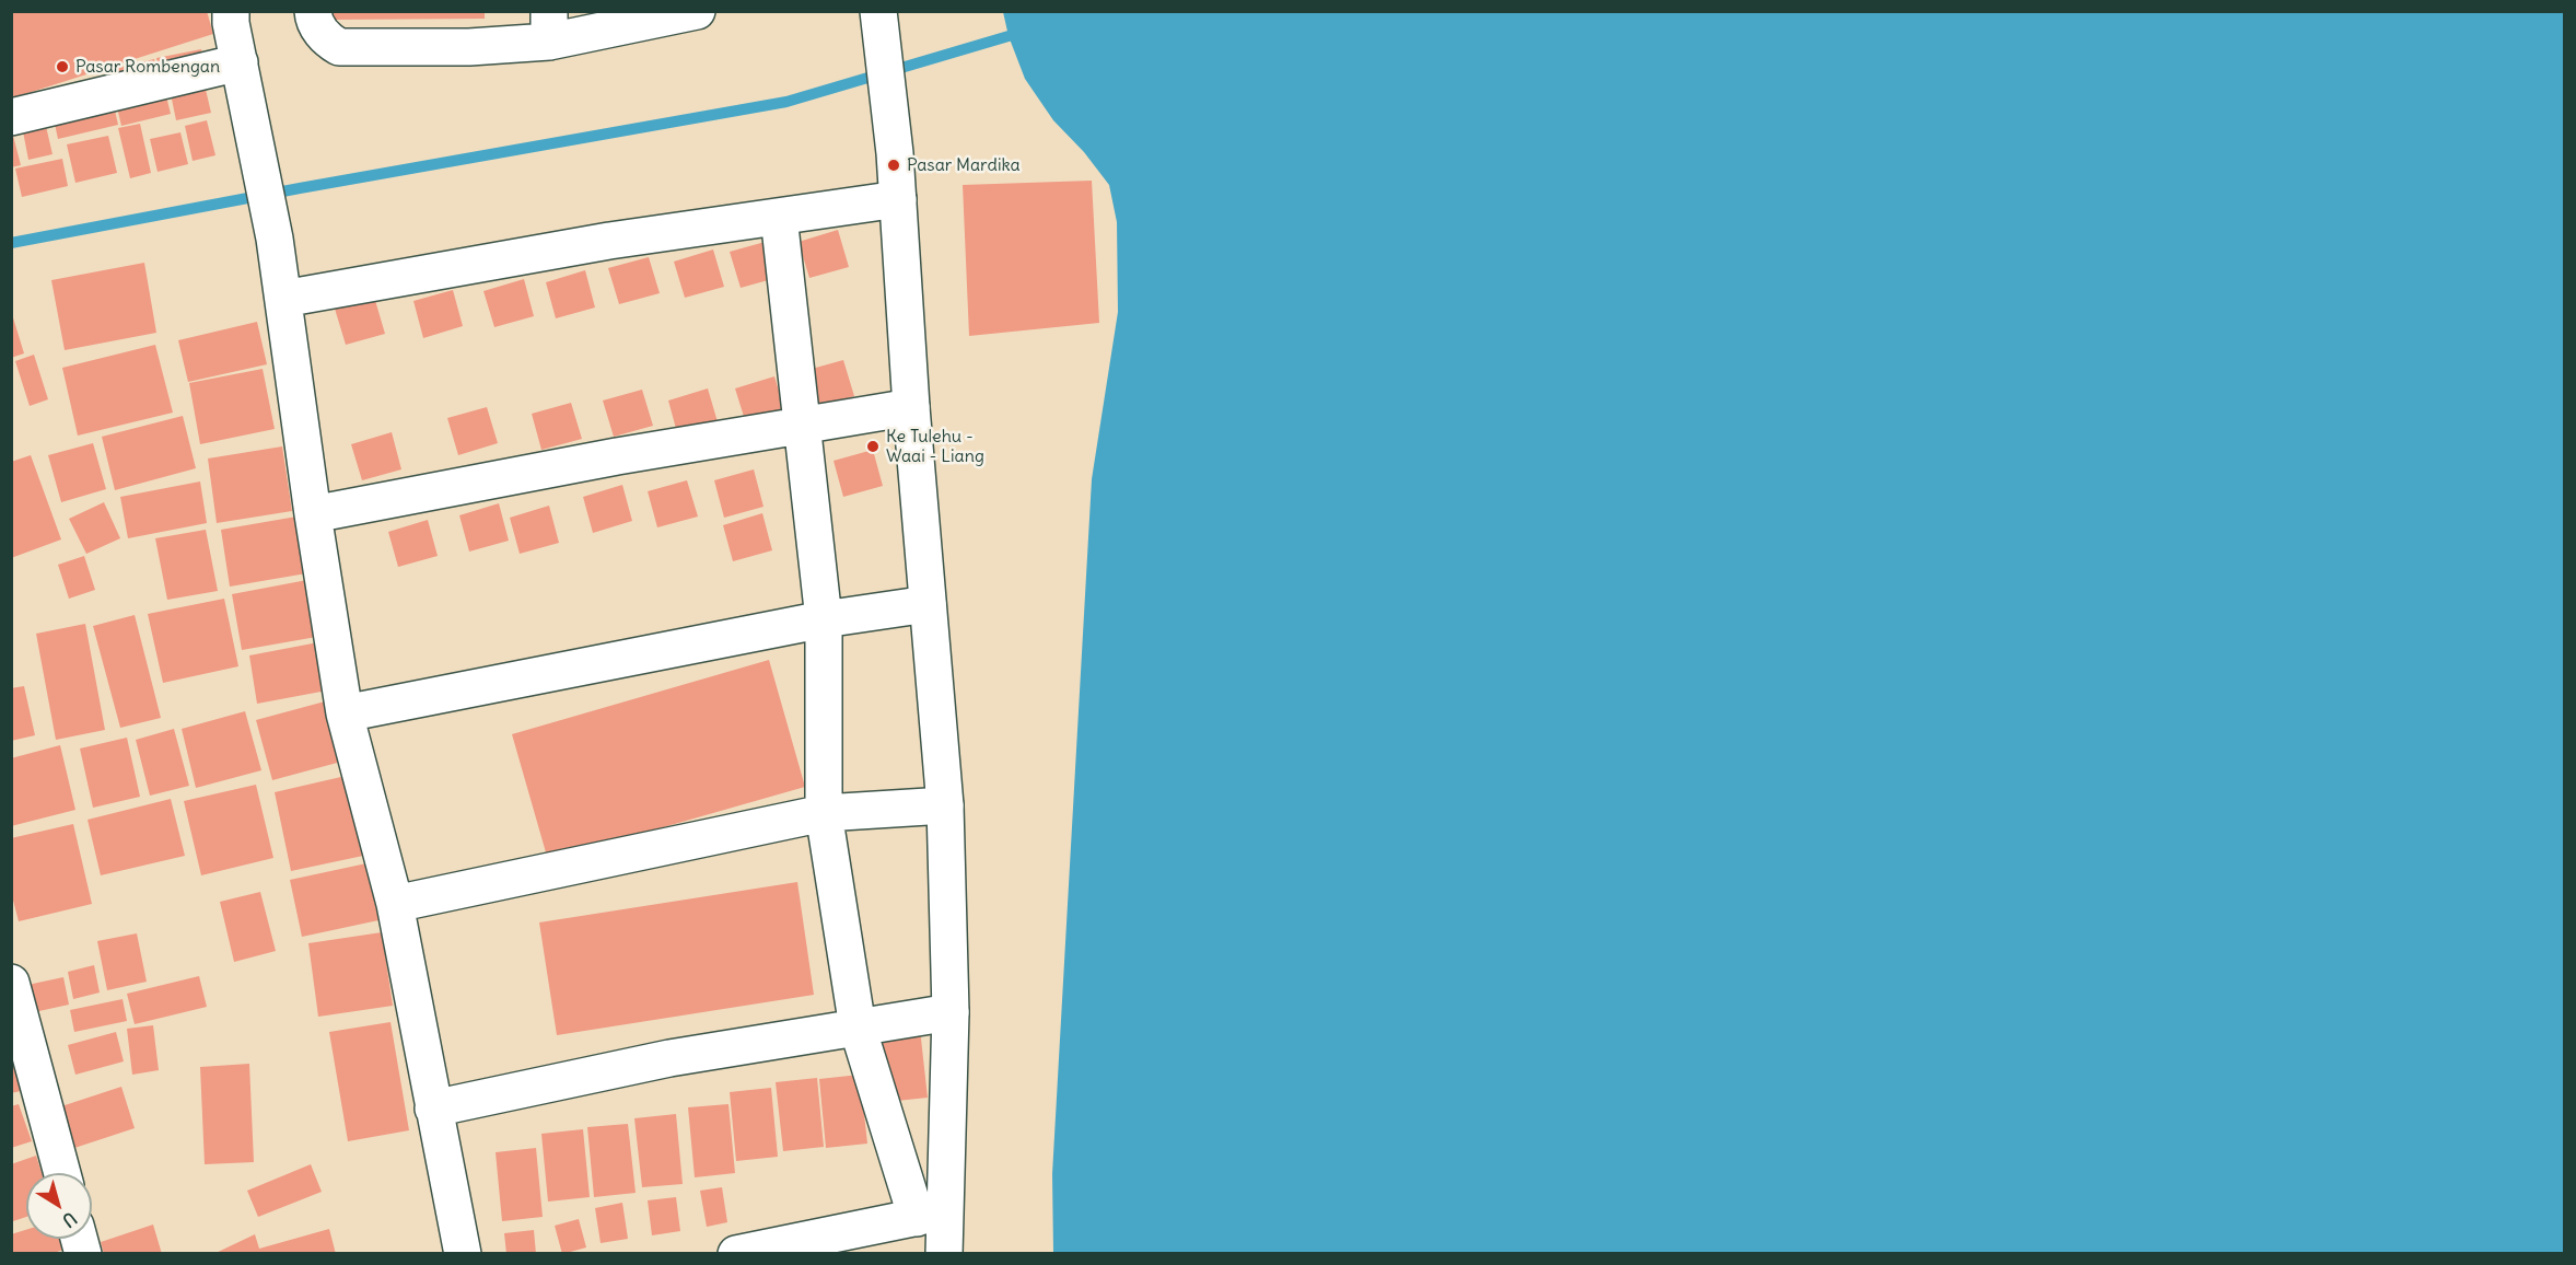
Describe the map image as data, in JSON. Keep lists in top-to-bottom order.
{
  "places": ["Pasar Rombengan", "Pasar Mardika", "Ke Tulehu - Waai - Liang"],
  "north": "bottom right"
}
